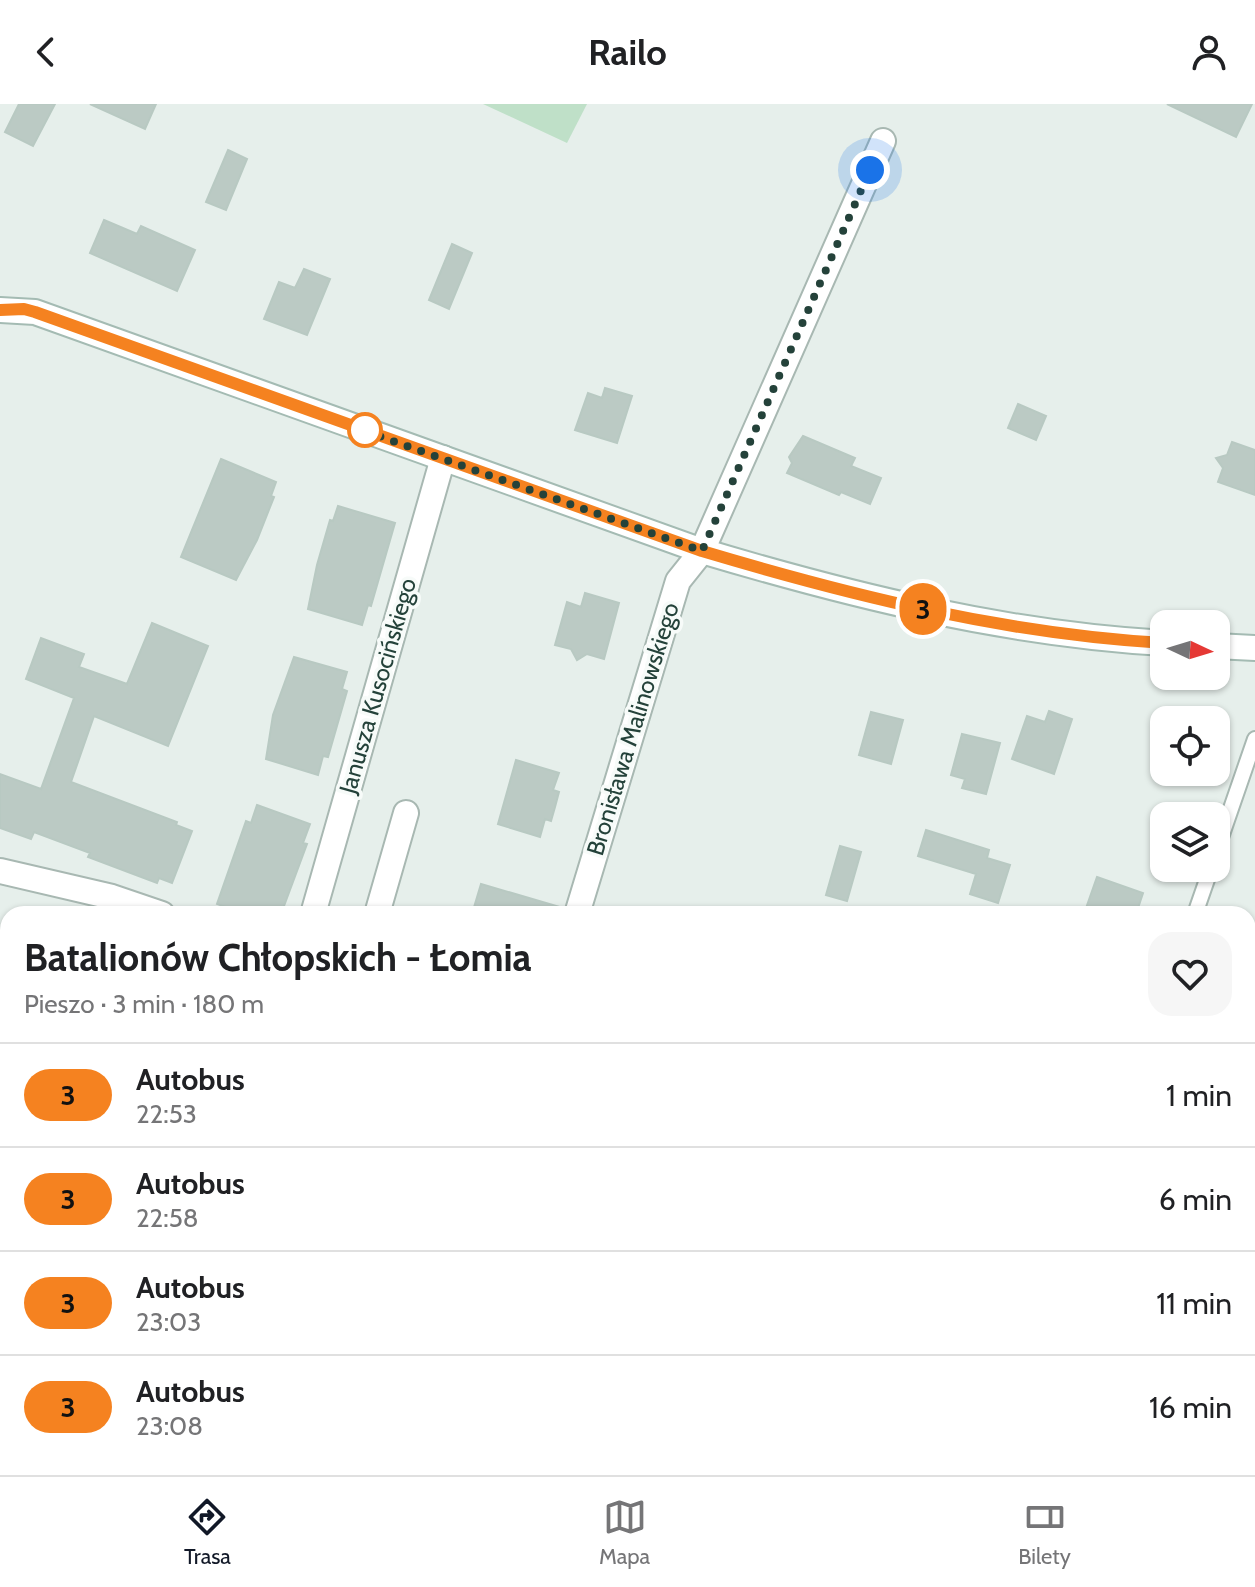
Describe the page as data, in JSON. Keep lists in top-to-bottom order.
{
  "streets": {
    "street": ["Janusza Kusocińskiego", "Bronisława Malinowskiego"]
  },
  "lines": ["bus line 3"],
  "north": "right",
  "page": {
    "header": "Railo",
    "on_map": "3",
    "heading": ["Batalionów Chłopskich - Łomia", "Pieszo · 3 min · 180 m"],
    "list": [
      {
        "mark": "3",
        "name": "Autobus",
        "note": "22:53",
        "value": "1 min"
      },
      {
        "mark": "3",
        "name": "Autobus",
        "note": "22:58",
        "value": "6 min"
      },
      {
        "mark": "3",
        "name": "Autobus",
        "note": "23:03",
        "value": "11 min"
      },
      {
        "mark": "3",
        "name": "Autobus",
        "note": "23:08",
        "value": "16 min"
      }
    ],
    "tabs": ["Trasa", "Mapa", "Bilety"]
  }
}
